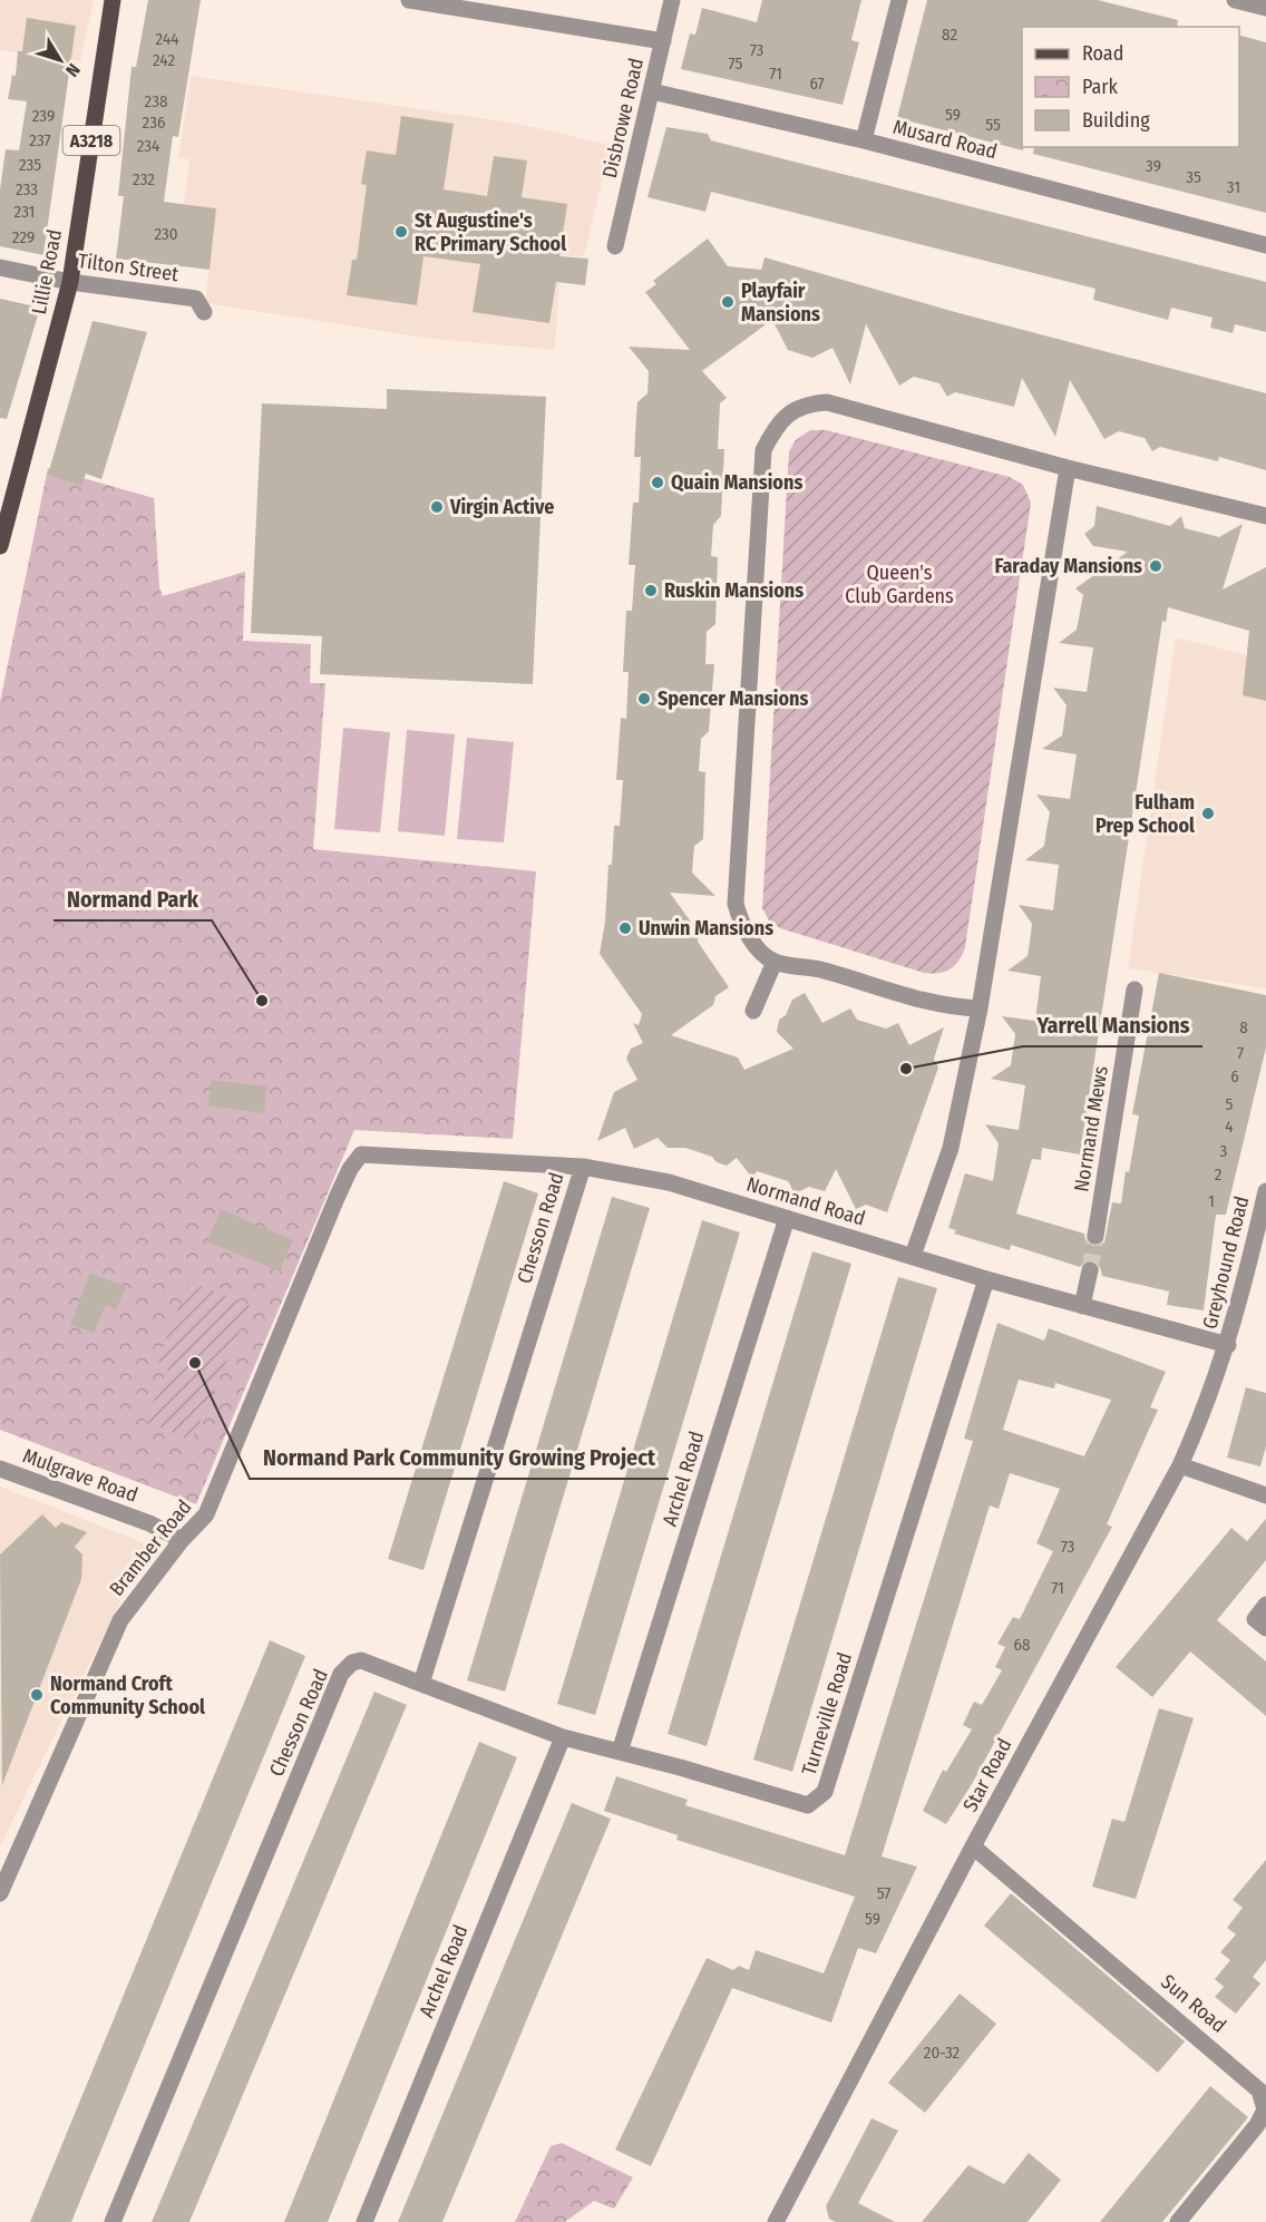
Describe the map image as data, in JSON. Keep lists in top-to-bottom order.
{
  "streets": {
    "main road": ["A3218", "Lillie Road"],
    "street": [
      "Disbrowe Road",
      "Musard Road",
      "Tilton Street",
      "Normand Mews",
      "Normand Road",
      "Chesson Road",
      "Greyhound Road",
      "Mulgrave Road",
      "Archel Road",
      "Bramber Road",
      "Turneville Road",
      "Star Road",
      "Sun Road"
    ]
  },
  "crossings": [
    ["Disbrowe Road", "Musard Road"],
    ["Tilton Street", "Lillie Road"],
    ["Normand Road", "Chesson Road"],
    ["Normand Road", "Greyhound Road"],
    ["Normand Road", "Archel Road"],
    ["Normand Road", "Bramber Road"],
    ["Normand Road", "Turneville Road"],
    ["Normand Road", "Star Road"],
    ["Chesson Road", "Turneville Road"],
    ["Greyhound Road", "Star Road"],
    ["Mulgrave Road", "Bramber Road"],
    ["Archel Road", "Turneville Road"],
    ["Star Road", "Sun Road"]
  ],
  "parks": ["Queen's Club Gardens"],
  "places": [
    "St Augustine's RC Primary School",
    "Playfair Mansions",
    "Quain Mansions",
    "Virgin Active",
    "Faraday Mansions",
    "Ruskin Mansions",
    "Spencer Mansions",
    "Fulham Prep School",
    "Unwin Mansions",
    "Normand Park",
    "Yarrell Mansions",
    "Normand Park Community Growing Project",
    "Normand Croft Community School"
  ],
  "house_numbers": [
    "82",
    "244",
    "73",
    "242",
    "75",
    "71",
    "67",
    "238",
    "59",
    "239",
    "236",
    "55",
    "237",
    "234",
    "235",
    "39",
    "35",
    "232",
    "31",
    "233",
    "231",
    "230",
    "229",
    "8",
    "7",
    "6",
    "5",
    "4",
    "3",
    "2",
    "1",
    "73",
    "71",
    "68",
    "57",
    "59",
    "20-32"
  ],
  "legend": ["Road", "Park", "Building"],
  "north": "bottom right"
}
